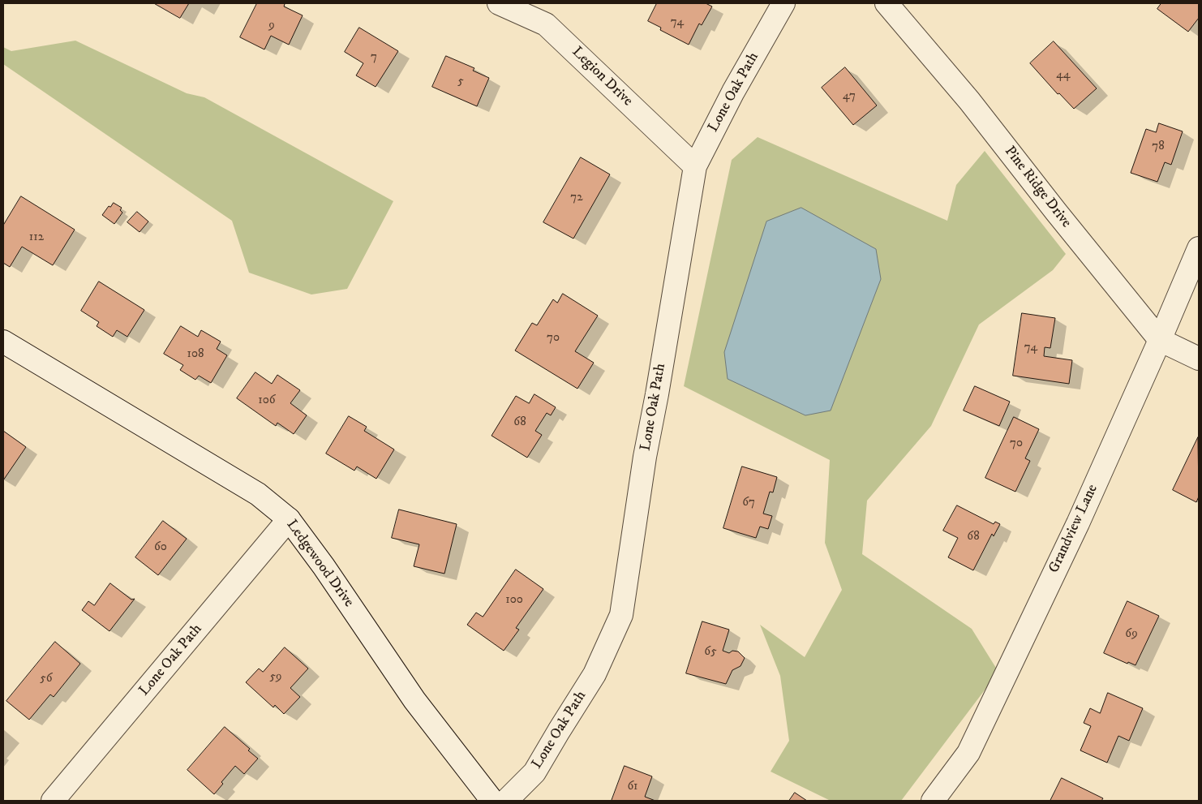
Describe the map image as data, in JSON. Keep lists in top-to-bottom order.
{
  "streets": {
    "street": [
      "Legion Drive",
      "Lone Oak Path",
      "Pine Ridge Drive",
      "Grandview Lane",
      "Ledgewood Drive"
    ]
  },
  "crossings": [
    ["Legion Drive", "Lone Oak Path"],
    ["Lone Oak Path", "Ledgewood Drive"],
    ["Pine Ridge Drive", "Grandview Lane"]
  ],
  "house_numbers": [
    "74",
    "9",
    "7",
    "44",
    "5",
    "47",
    "78",
    "72",
    "112",
    "70",
    "74",
    "108",
    "106",
    "68",
    "70",
    "67",
    "68",
    "60",
    "100",
    "69",
    "65",
    "59",
    "56",
    "61"
  ]
}
